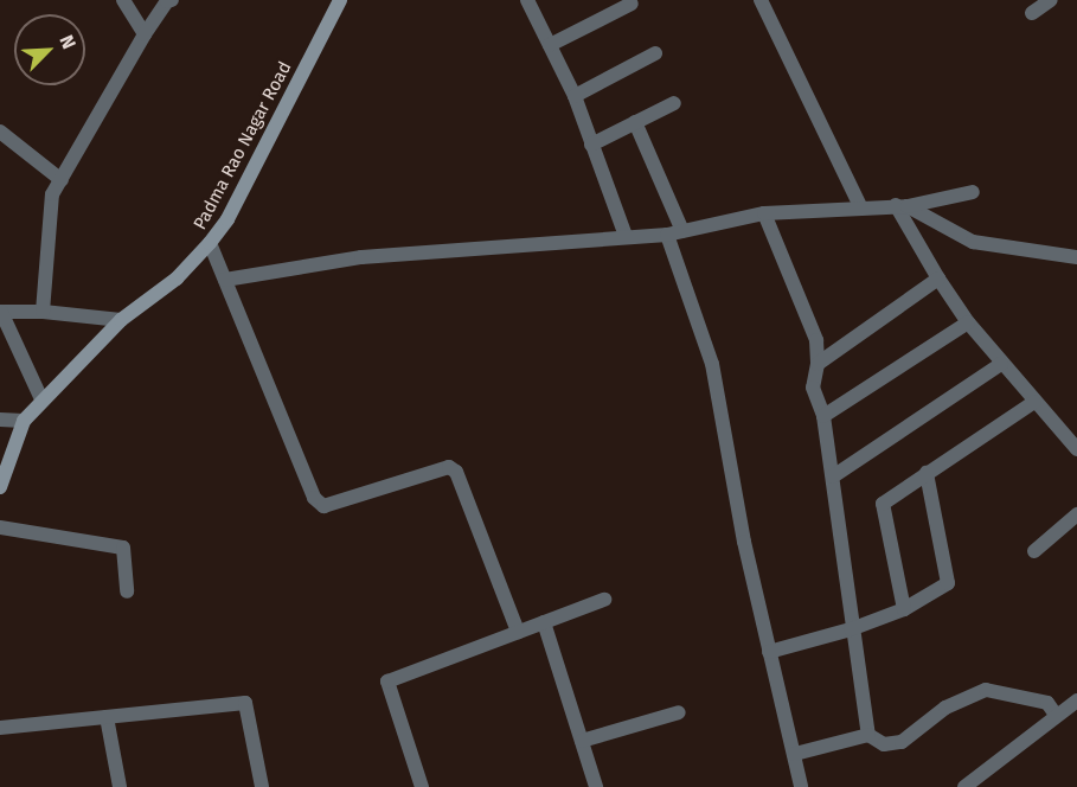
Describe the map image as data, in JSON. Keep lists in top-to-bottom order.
{
  "streets": {
    "main road": ["Padma Rao Nagar Road"]
  },
  "north": "top right"
}
